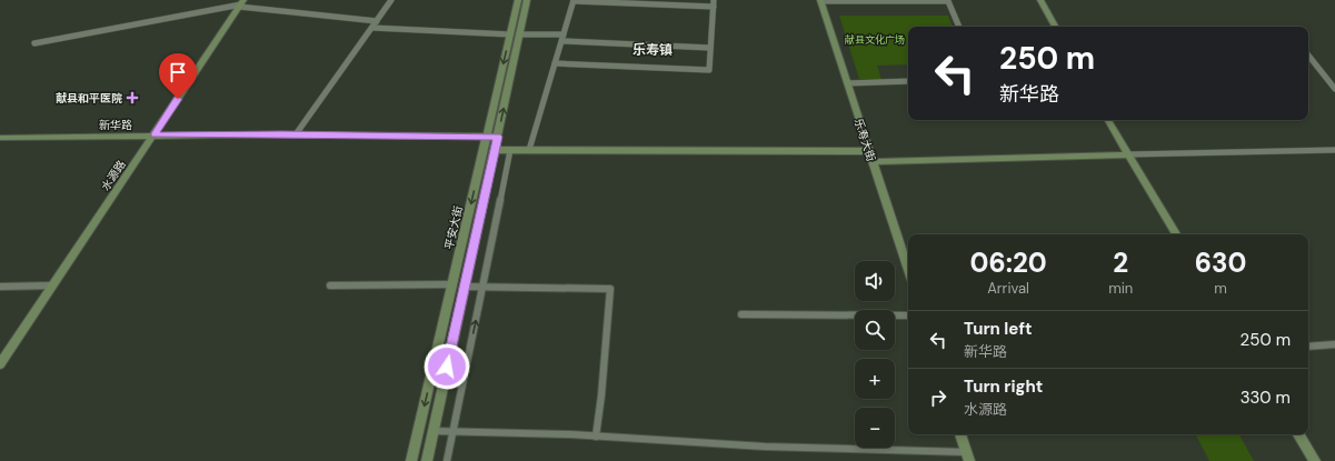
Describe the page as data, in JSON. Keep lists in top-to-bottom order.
{
  "streets": {
    "main road": [
      "新华路",
      "乐寿大街",
      "水源路",
      "平安大街"
    ]
  },
  "crossings": [
    ["新华路", "乐寿大街"],
    ["新华路", "水源路"],
    ["新华路", "平安大街"]
  ],
  "districts": ["乐寿镇"],
  "parks": ["献县文化广场"],
  "places": {
    "health": ["献县和平医院"]
  },
  "page": {
    "turn": ["250 m", "新华路"],
    "eta": [
      "06:20",
      "Arrival",
      "2",
      "min",
      "630",
      "m"
    ],
    "map_buttons": ["+", "−"],
    "list": [
      {
        "name": "Turn left",
        "note": "新华路",
        "value": "250 m"
      },
      {
        "name": "Turn right",
        "note": "水源路",
        "value": "330 m"
      }
    ]
  }
}
